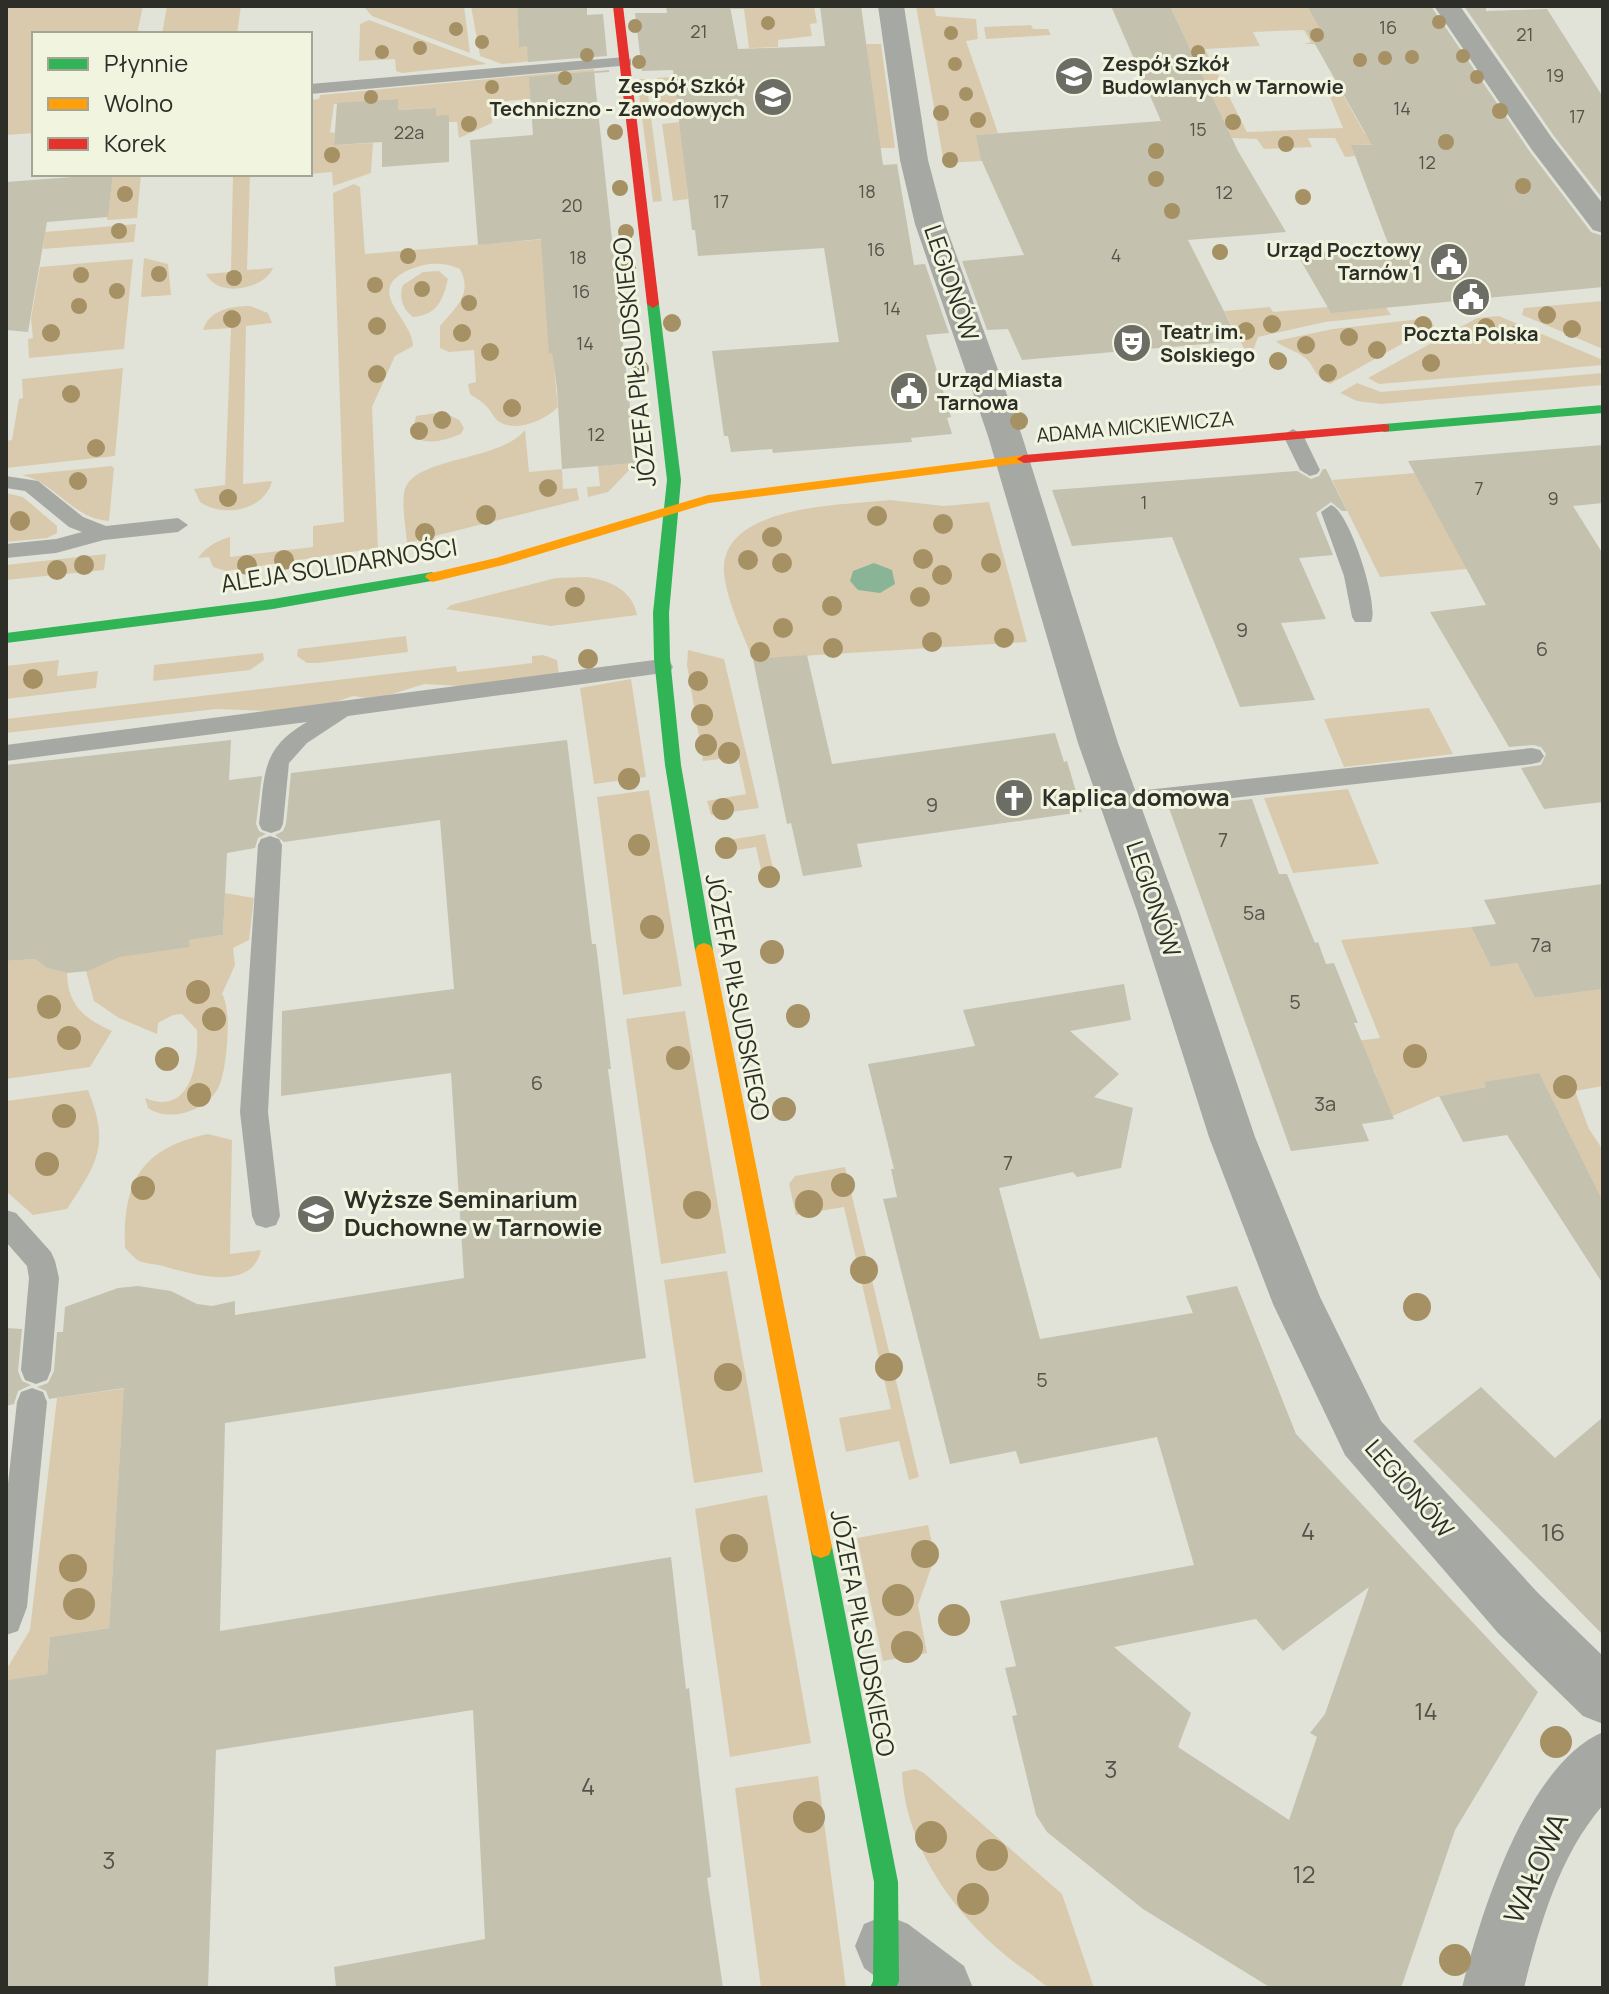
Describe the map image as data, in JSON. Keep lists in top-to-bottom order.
{
  "streets": {
    "street": [
      "LEGIONÓW",
      "JÓZEFA PIŁSUDSKIEGO",
      "ADAMA MICKIEWICZA",
      "ALEJA SOLIDARNOŚCI",
      "WAŁOWA"
    ]
  },
  "crossings": [
    ["LEGIONÓW", "ADAMA MICKIEWICZA"],
    ["JÓZEFA PIŁSUDSKIEGO", "ADAMA MICKIEWICZA"],
    ["JÓZEFA PIŁSUDSKIEGO", "ALEJA SOLIDARNOŚCI"],
    ["ADAMA MICKIEWICZA", "ALEJA SOLIDARNOŚCI"]
  ],
  "places": {
    "school or university": ["Zespół Szkół Budowlanych w Tarnowie", "Zespół Szkół Techniczno - Zawodowych", "Wyższe Seminarium Duchowne w Tarnowie"],
    "public building": ["Urząd Pocztowy Tarnów 1", "Poczta Polska", "Urząd Miasta Tarnowa"],
    "theatre": ["Teatr im. Solskiego"],
    "church": ["Kaplica domowa"]
  },
  "house_numbers": [
    "16",
    "21",
    "21",
    "19",
    "14",
    "17",
    "15",
    "22a",
    "12",
    "18",
    "12",
    "17",
    "20",
    "16",
    "4",
    "18",
    "16",
    "14",
    "14",
    "12",
    "7",
    "9",
    "1",
    "9",
    "6",
    "9",
    "7",
    "5a",
    "7a",
    "5",
    "6",
    "3a",
    "7",
    "5",
    "4",
    "16",
    "14",
    "3",
    "4",
    "3",
    "12"
  ],
  "legend": ["Płynnie", "Wolno", "Korek"]
}
